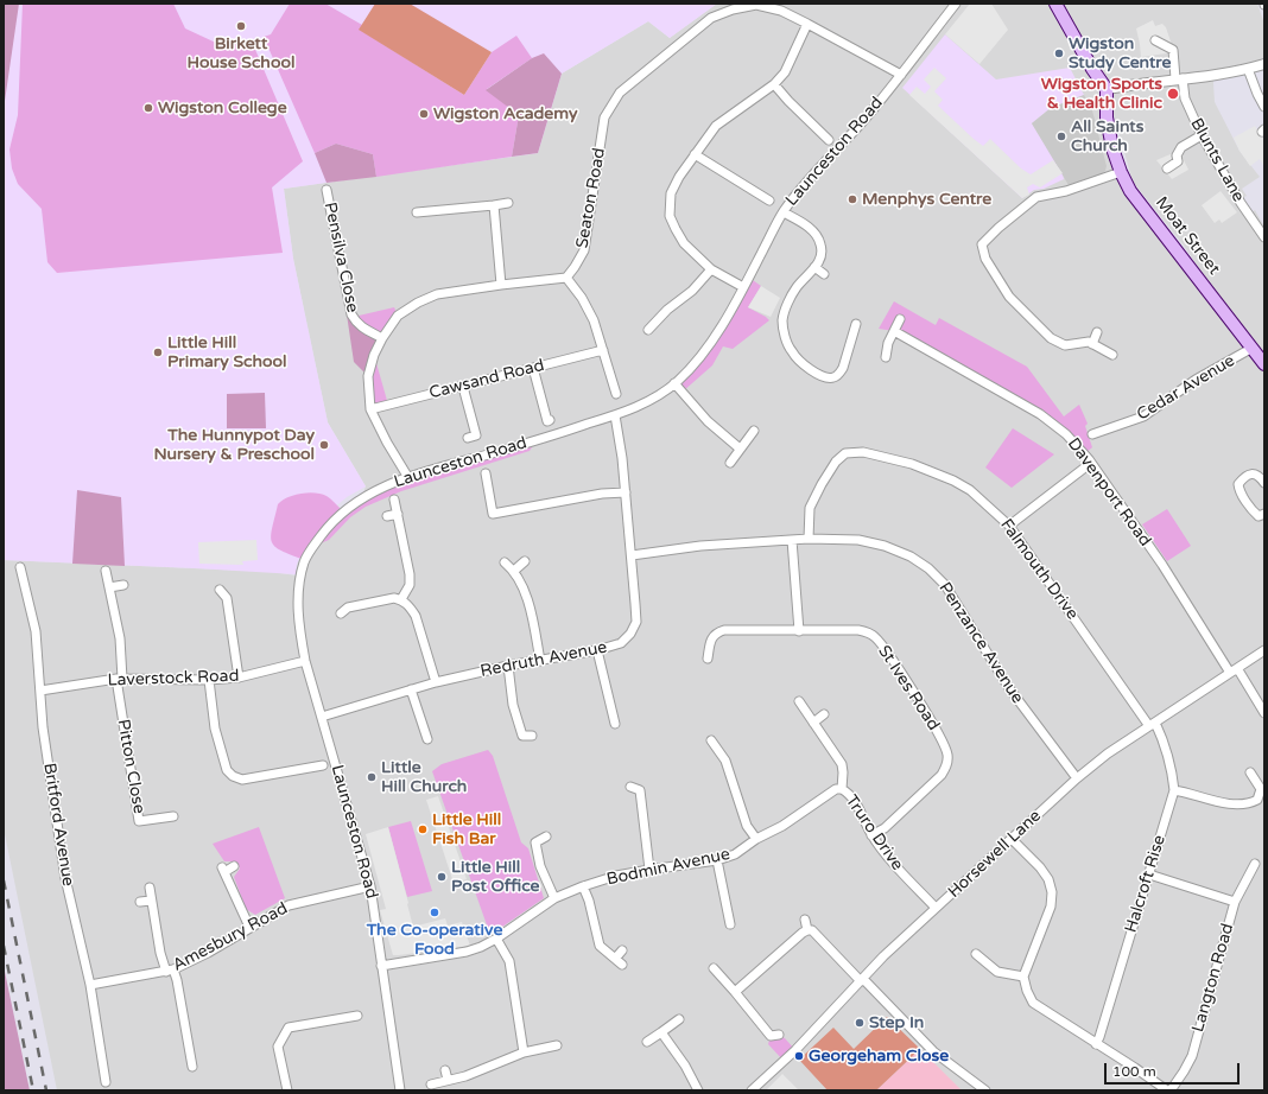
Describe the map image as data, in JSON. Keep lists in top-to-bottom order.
{
  "streets": {
    "main road": ["Moat Street"],
    "street": [
      "Launceston Road",
      "Blunts Lane",
      "Seaton Road",
      "Pensilva Close",
      "Cawsand Road",
      "Cedar Avenue",
      "Davenport Road",
      "Falmouth Drive",
      "Penzance Avenue",
      "Redruth Avenue",
      "Laverstock Road",
      "St Ives Road",
      "Pitton Close",
      "Britford Avenue",
      "Truro Drive",
      "Horsewell Lane",
      "Bodmin Avenue",
      "Halcroft Rise",
      "Amesbury Road",
      "Langton Road"
    ]
  },
  "crossings": [
    ["Launceston Road", "Seaton Road"],
    ["Launceston Road", "Redruth Avenue"],
    ["Launceston Road", "Laverstock Road"],
    ["Launceston Road", "Bodmin Avenue"],
    ["Launceston Road", "Amesbury Road"],
    ["Moat Street", "Cedar Avenue"],
    ["Davenport Road", "Horsewell Lane"],
    ["Falmouth Drive", "Penzance Avenue"],
    ["Falmouth Drive", "Horsewell Lane"],
    ["Falmouth Drive", "Halcroft Rise"],
    ["Penzance Avenue", "Redruth Avenue"],
    ["Penzance Avenue", "Horsewell Lane"],
    ["Laverstock Road", "Pitton Close"],
    ["Laverstock Road", "Britford Avenue"],
    ["St Ives Road", "Truro Drive"],
    ["Britford Avenue", "Amesbury Road"],
    ["Truro Drive", "Horsewell Lane"],
    ["Truro Drive", "Bodmin Avenue"],
    ["Horsewell Lane", "Halcroft Rise"]
  ],
  "places": [
    "Birkett House School",
    "Wigston Study Centre",
    "Wigston Sports & Health Clinic",
    "Wigston College",
    "Wigston Academy",
    "All Saints Church",
    "Menphys Centre",
    "Little Hill Primary School",
    "The Hunnypot Day Nursery & Preschool",
    "Little Hill Church",
    "Little Hill Fish Bar",
    "Little Hill Post Office",
    "The Co-operative Food",
    "Step In",
    "Georgeham Close"
  ],
  "scale_bar": "100 m"
}
